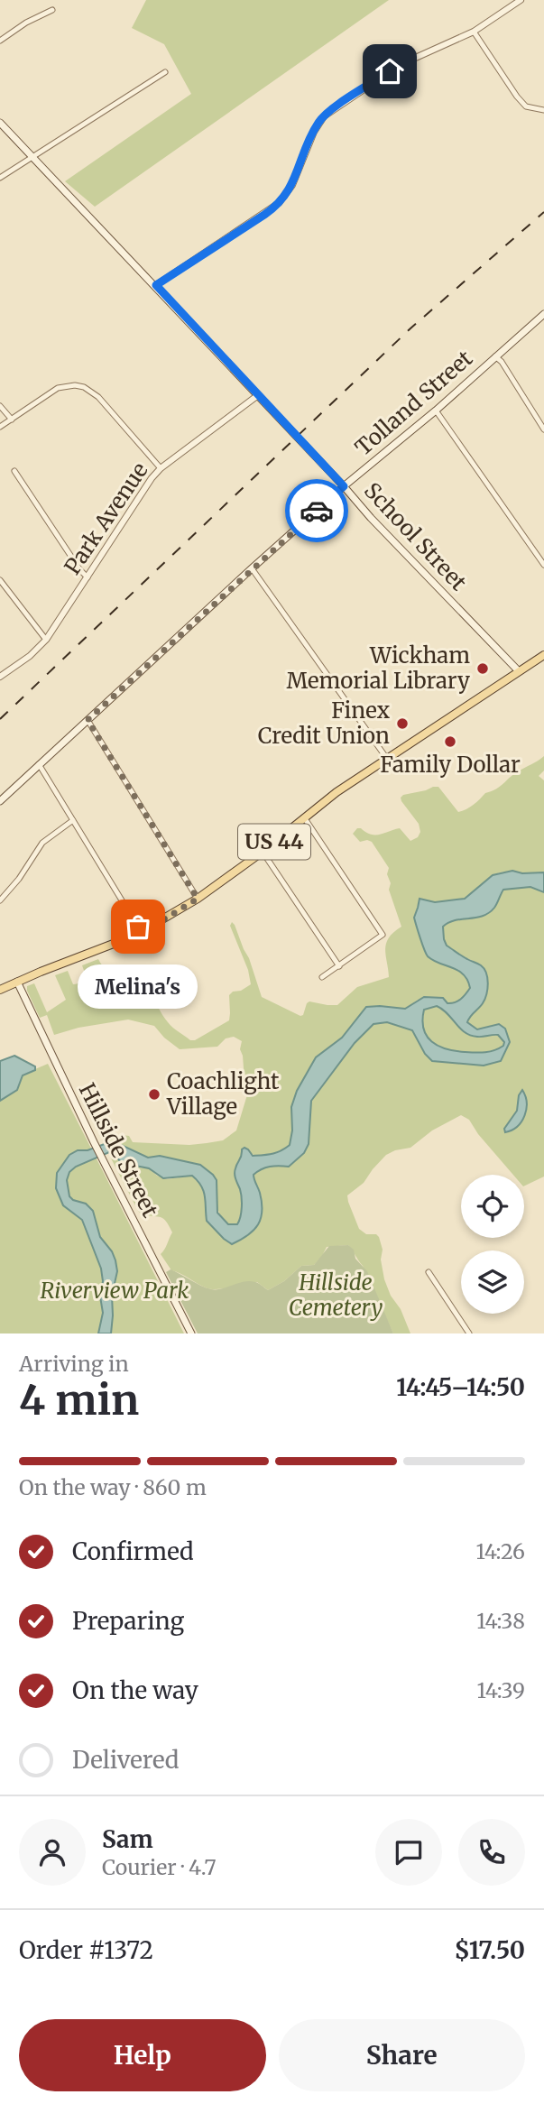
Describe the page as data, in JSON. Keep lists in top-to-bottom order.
{
  "streets": {
    "main road": [
      "Tolland Street",
      "School Street",
      "US 44",
      "Hillside Street"
    ],
    "street": ["Park Avenue"]
  },
  "crossings": [
    ["Tolland Street", "School Street"],
    ["Park Avenue", "School Street"],
    ["School Street", "US 44"],
    ["US 44", "Hillside Street"]
  ],
  "parks": ["Hillside Cemetery", "Riverview Park"],
  "places": [
    "Wickham Memorial Library",
    "Finex Credit Union",
    "Family Dollar",
    "Melina's",
    "Coachlight Village"
  ],
  "page": {
    "bubble": "Melina's",
    "heading": ["4 min", "Arriving in", "14:45–14:50"],
    "panel": [
      "Sam",
      "Courier · 4.7",
      "Order #1372",
      "$17.50"
    ],
    "bar": "On the way · 860 m",
    "list": [
      ["Confirmed", "14:26"],
      ["Preparing", "14:38"],
      ["On the way", "14:39"],
      "Delivered"
    ],
    "buttons": ["Help", "Share"]
  }
}
